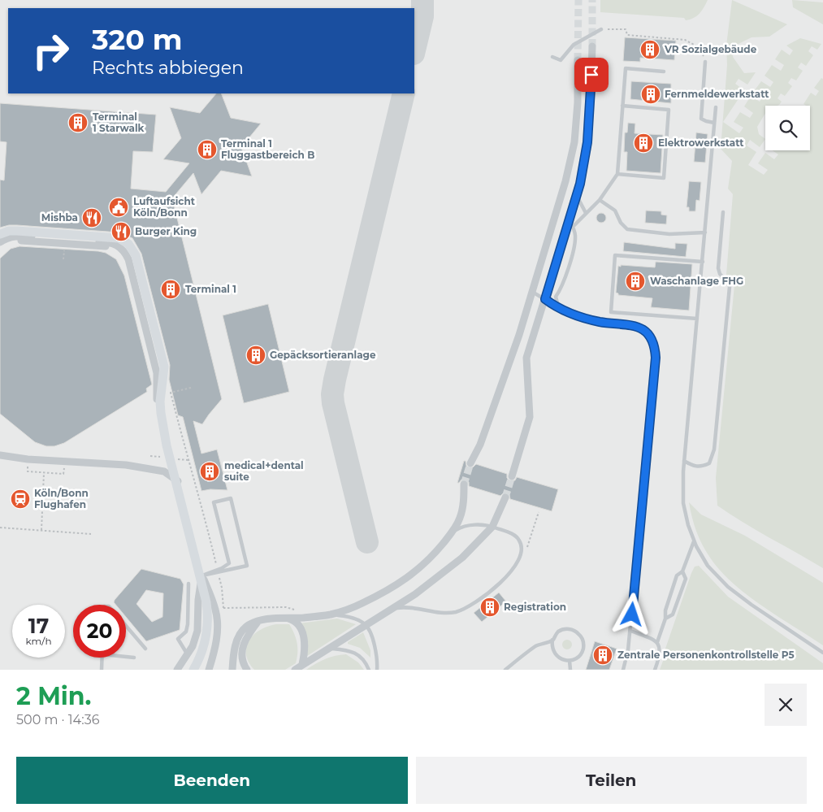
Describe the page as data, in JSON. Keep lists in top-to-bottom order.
{
  "places": {
    "building": [
      "VR Sozialgebäude",
      "Fernmeldewerkstatt",
      "Terminal 1 Starwalk",
      "Elektrowerkstatt",
      "Terminal 1 Fluggastbereich B",
      "Waschanlage FHG",
      "Terminal 1",
      "Gepäcksortieranlage",
      "medical+dental suite",
      "Registration",
      "Zentrale Personenkontrollstelle P5"
    ],
    "public building": ["Luftaufsicht Köln/Bonn"],
    "restaurant": ["Mishba", "Burger King"],
    "station": ["Köln/Bonn Flughafen"]
  },
  "page": {
    "turn": ["320 m", "Rechts abbiegen"],
    "speed": "17 km/h",
    "limit": "20",
    "heading": ["2 Min.", "500 m · 14:36"],
    "buttons": ["Beenden", "Teilen"]
  }
}
